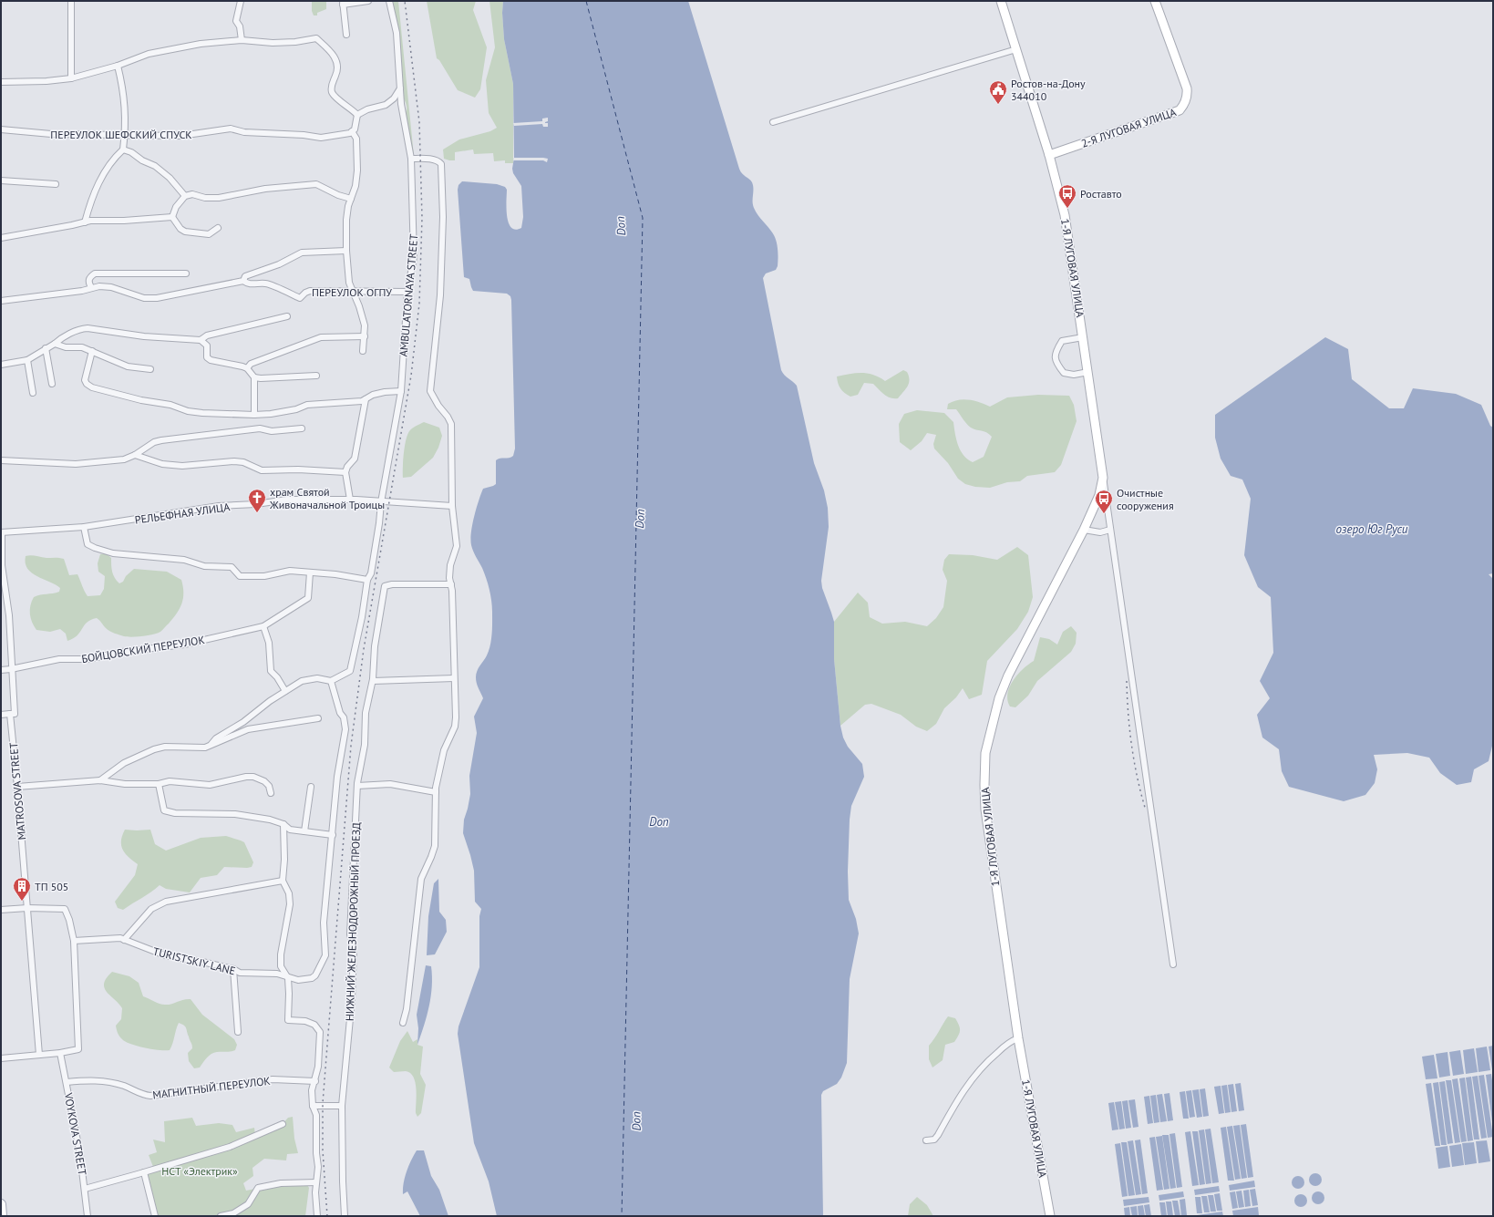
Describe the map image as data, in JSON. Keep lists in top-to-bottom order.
{
  "streets": {
    "main road": ["2-Я ЛУГОВАЯ УЛИЦА", "1-Я ЛУГОВАЯ УЛИЦА"],
    "street": [
      "ПЕРЕУЛОК ШЕФСКИЙ СПУСК",
      "ПЕРЕУЛОК ОГПУ",
      "AMBULATORNAYA STREET",
      "РЕЛЬЕФНАЯ УЛИЦА",
      "БОЙЦОВСКИЙ ПЕРЕУЛОК",
      "MATROSOVA STREET",
      "НИЖНИЙ ЖЕЛЕЗНОДОРОЖНЫЙ ПРОЕЗД",
      "TURISTSKIY LANE",
      "МАГНИТНЫЙ ПЕРЕУЛОК",
      "VOYKOVA STREET"
    ]
  },
  "crossings": [
    ["2-Я ЛУГОВАЯ УЛИЦА", "1-Я ЛУГОВАЯ УЛИЦА"],
    ["ПЕРЕУЛОК ОГПУ", "AMBULATORNAYA STREET"],
    ["AMBULATORNAYA STREET", "РЕЛЬЕФНАЯ УЛИЦА"],
    ["РЕЛЬЕФНАЯ УЛИЦА", "MATROSOVA STREET"],
    ["БОЙЦОВСКИЙ ПЕРЕУЛОК", "MATROSOVA STREET"],
    ["МАГНИТНЫЙ ПЕРЕУЛОК", "VOYKOVA STREET"]
  ],
  "water": ["Don", "озеро Юг Руси"],
  "parks": ["НСТ «Электрик»"],
  "places": {
    "public building": ["Ростов-на-Дону 344010"],
    "bus stop": ["Роставто", "Очистные сооружения"],
    "church": ["храм Святой Живоначальной Троицы"],
    "building": ["ТП 505"]
  }
}
